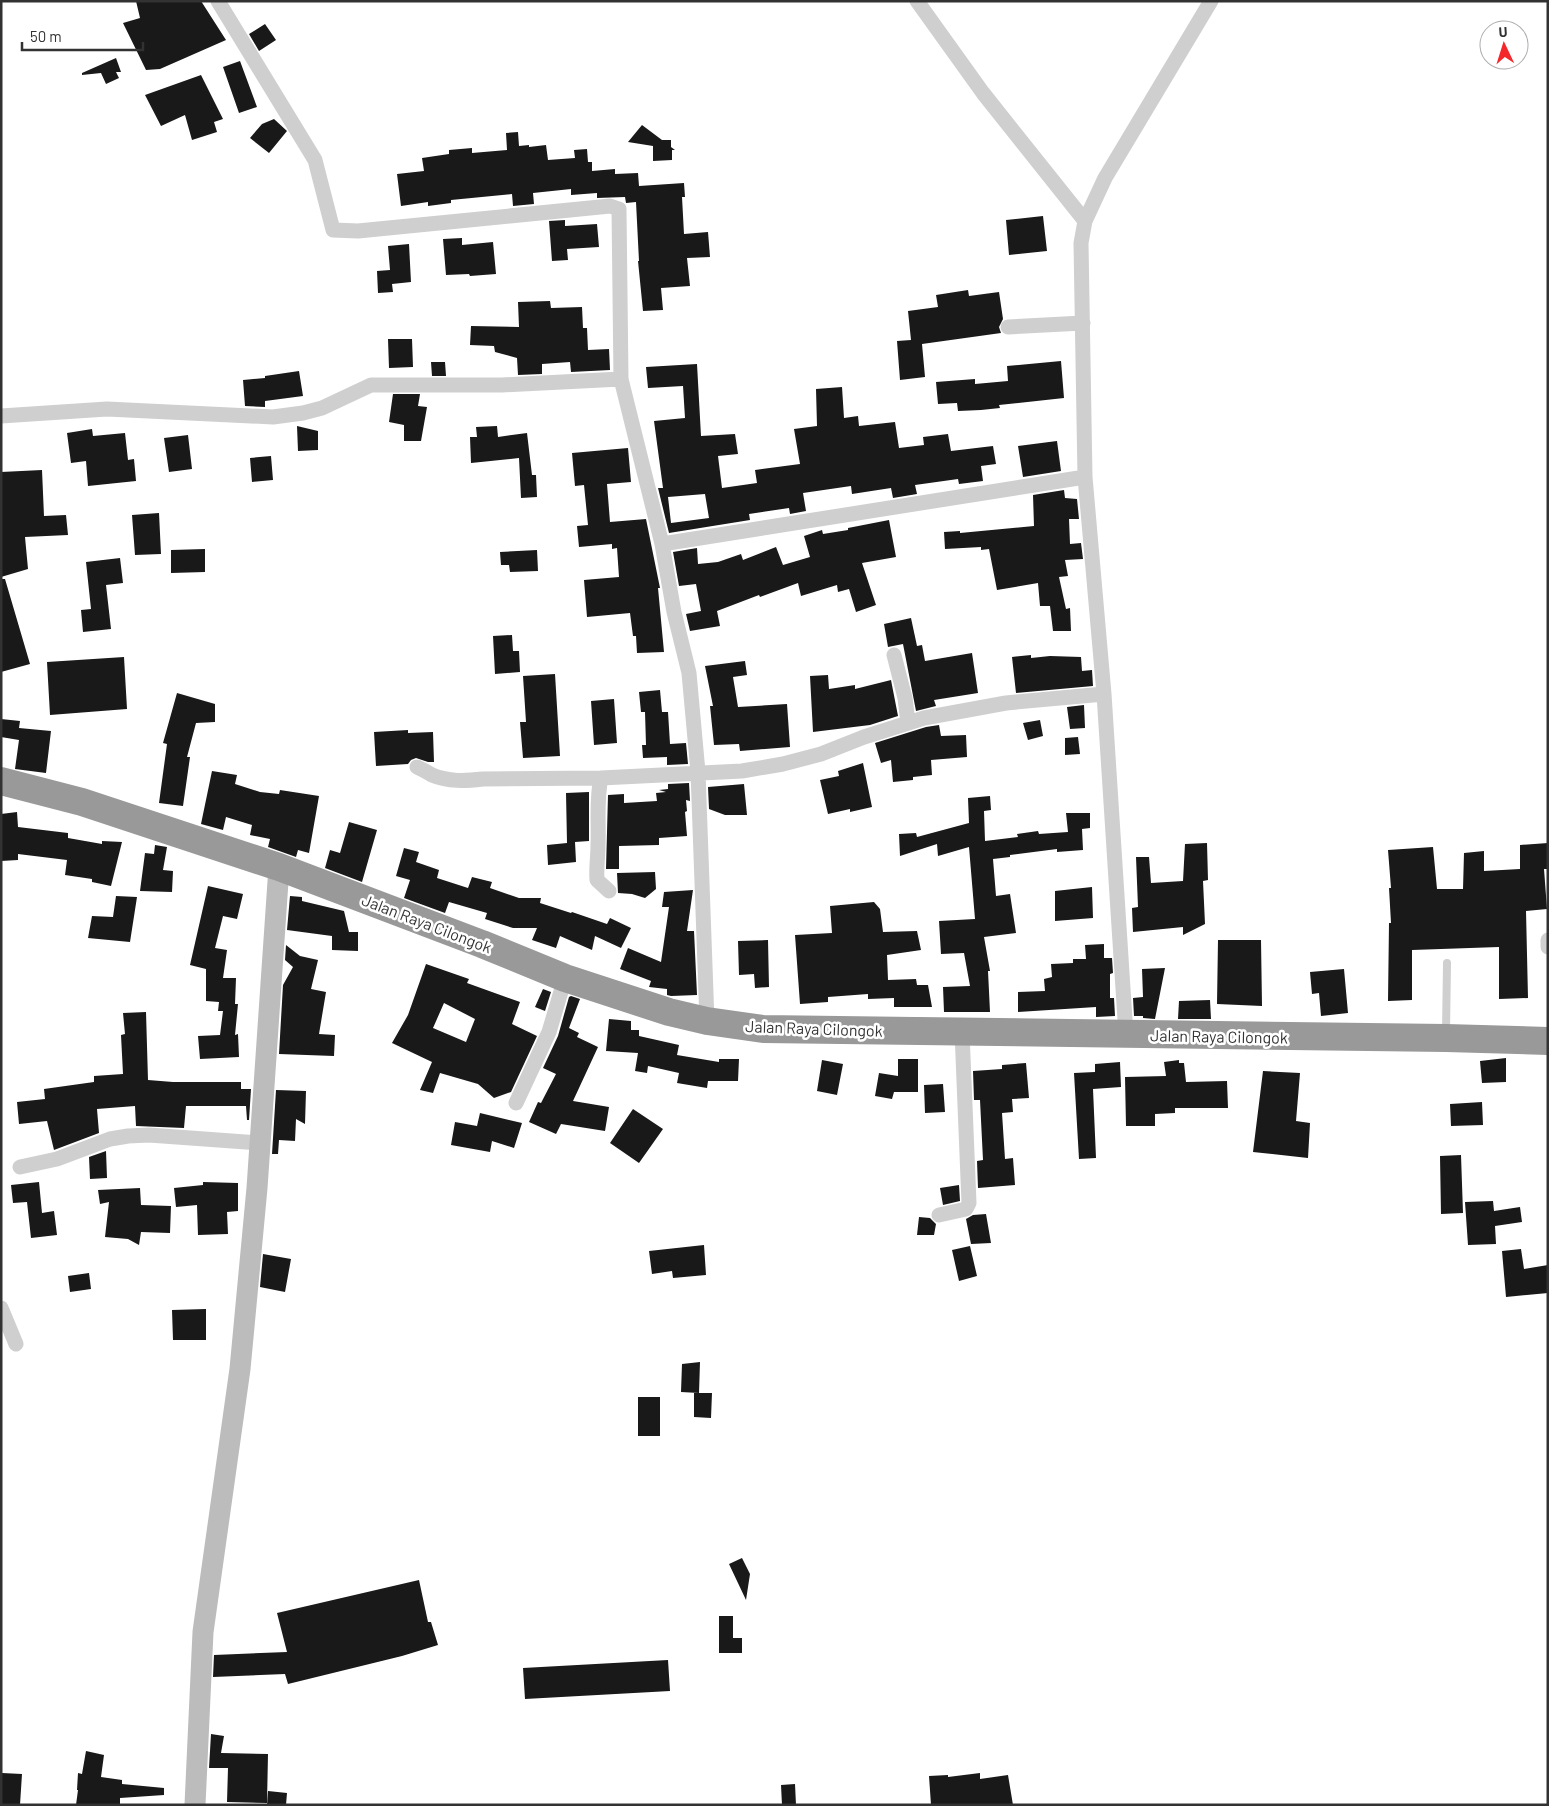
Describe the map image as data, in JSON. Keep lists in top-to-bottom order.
{
  "streets": {
    "highway": ["Jalan Raya Cilongok"]
  },
  "scale_bar": "50 m",
  "north": "top"
}
